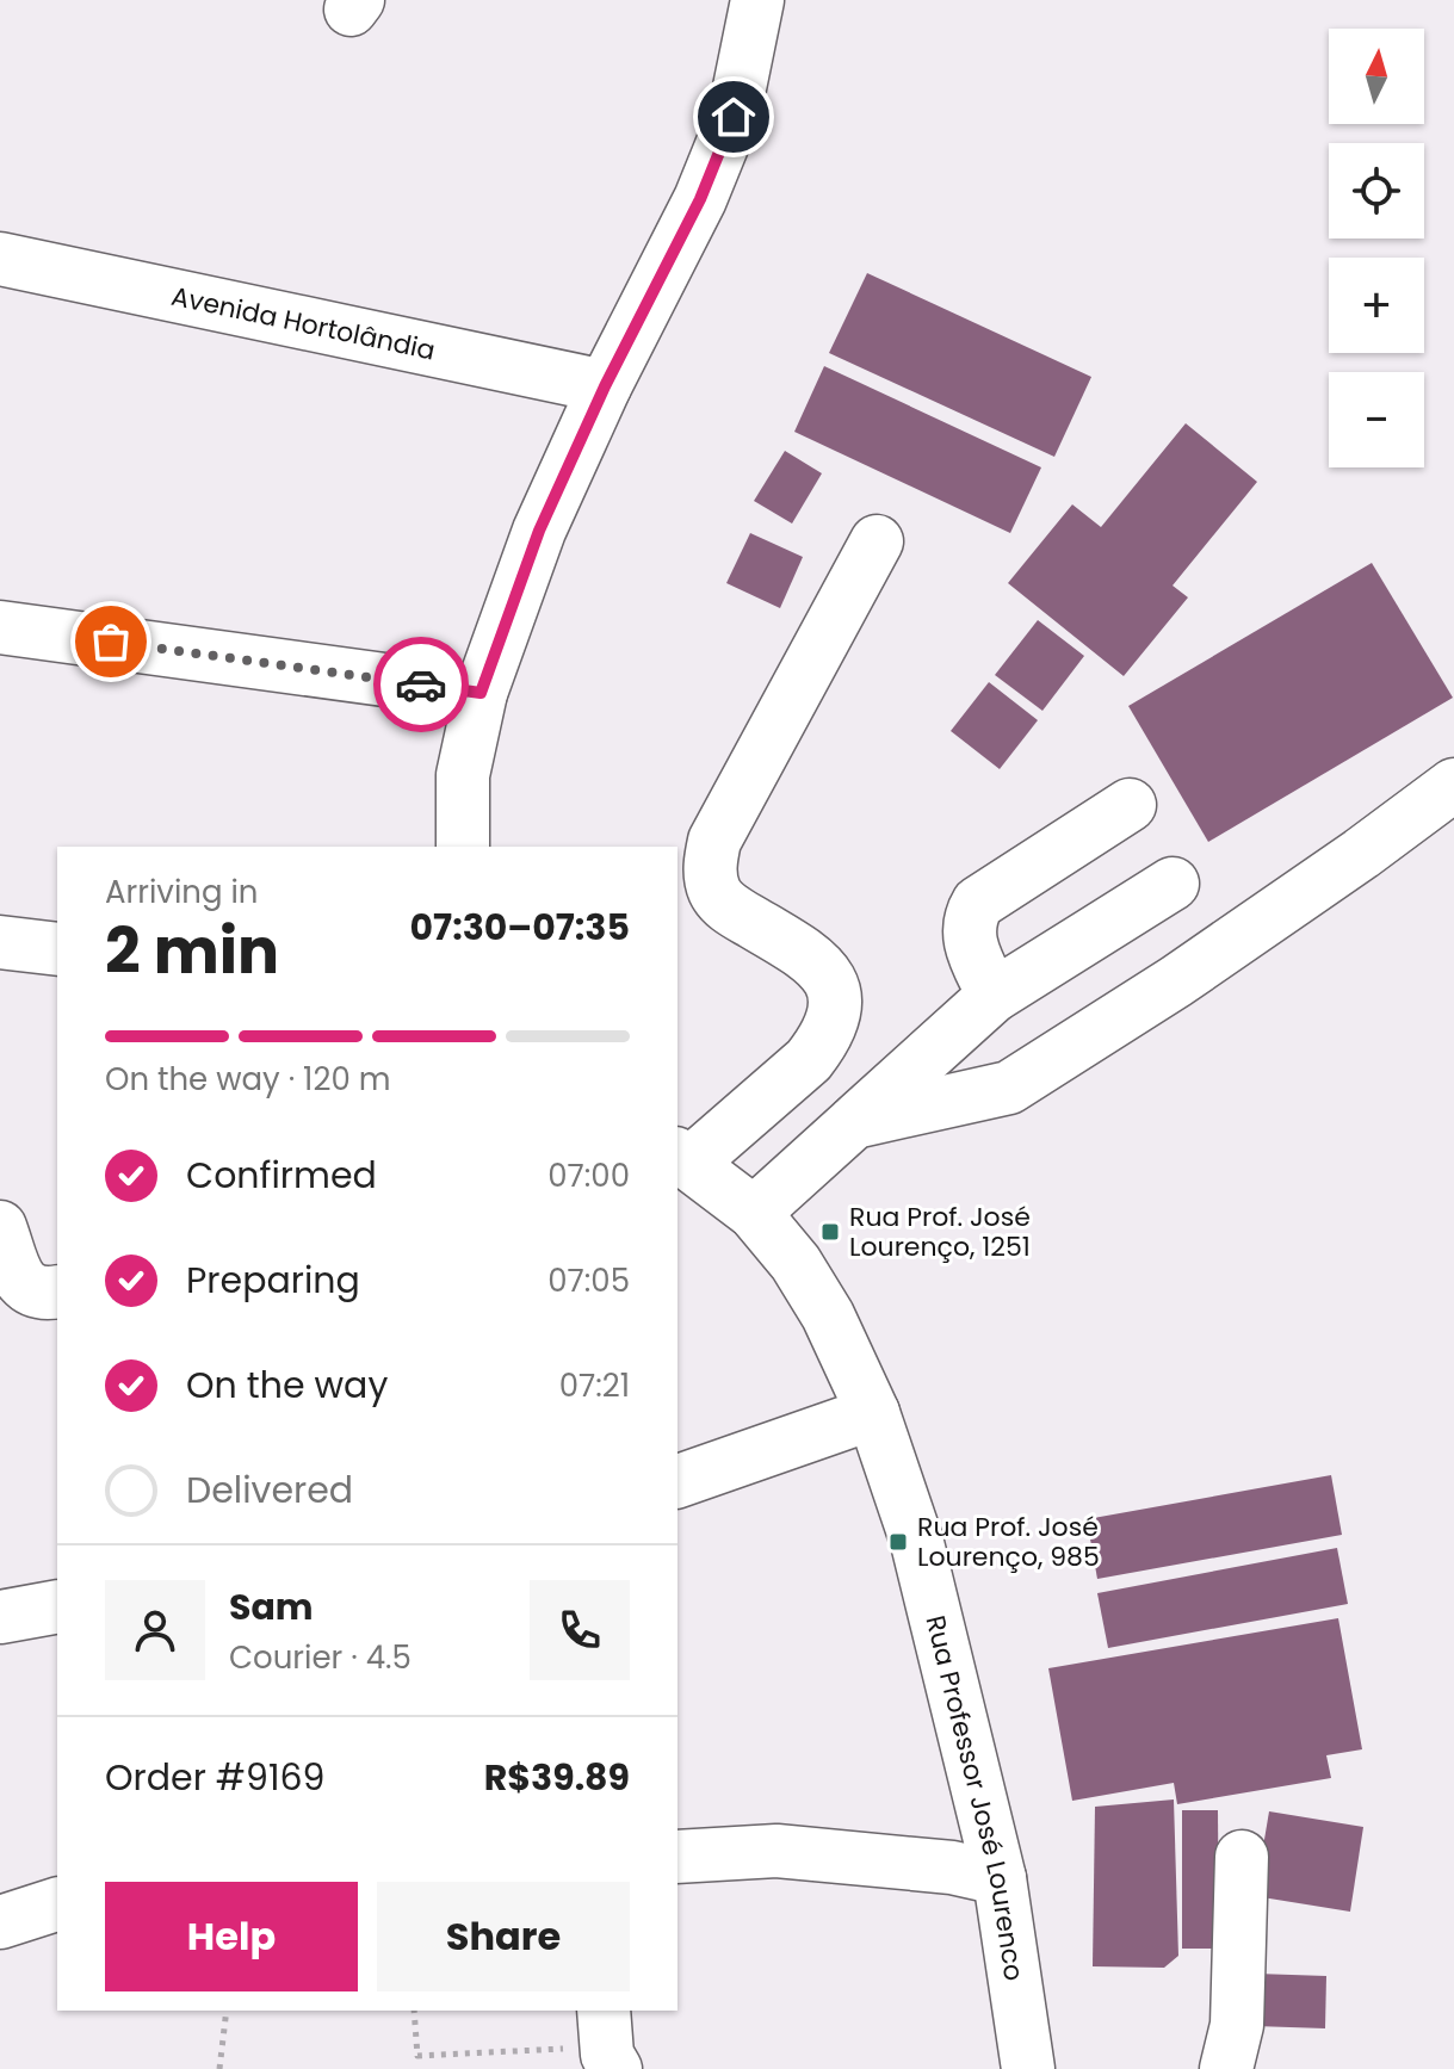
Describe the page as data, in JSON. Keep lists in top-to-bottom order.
{
  "streets": {
    "street": ["Avenida Hortolândia", "Rua Professor José Lourenco"]
  },
  "places": {
    "transit": ["Rua Prof. José Lourenço, 1251", "Rua Prof. José Lourenço, 985"]
  },
  "north": "top",
  "page": {
    "map_buttons": ["+", "−"],
    "heading": ["2 min", "Arriving in", "07:30–07:35"],
    "panel": [
      "Sam",
      "Courier · 4.5",
      "Order #9169",
      "R$39.89"
    ],
    "bar": "On the way · 120 m",
    "list": [
      ["Confirmed", "07:00"],
      ["Preparing", "07:05"],
      ["On the way", "07:21"],
      "Delivered"
    ],
    "buttons": ["Help", "Share"]
  }
}
